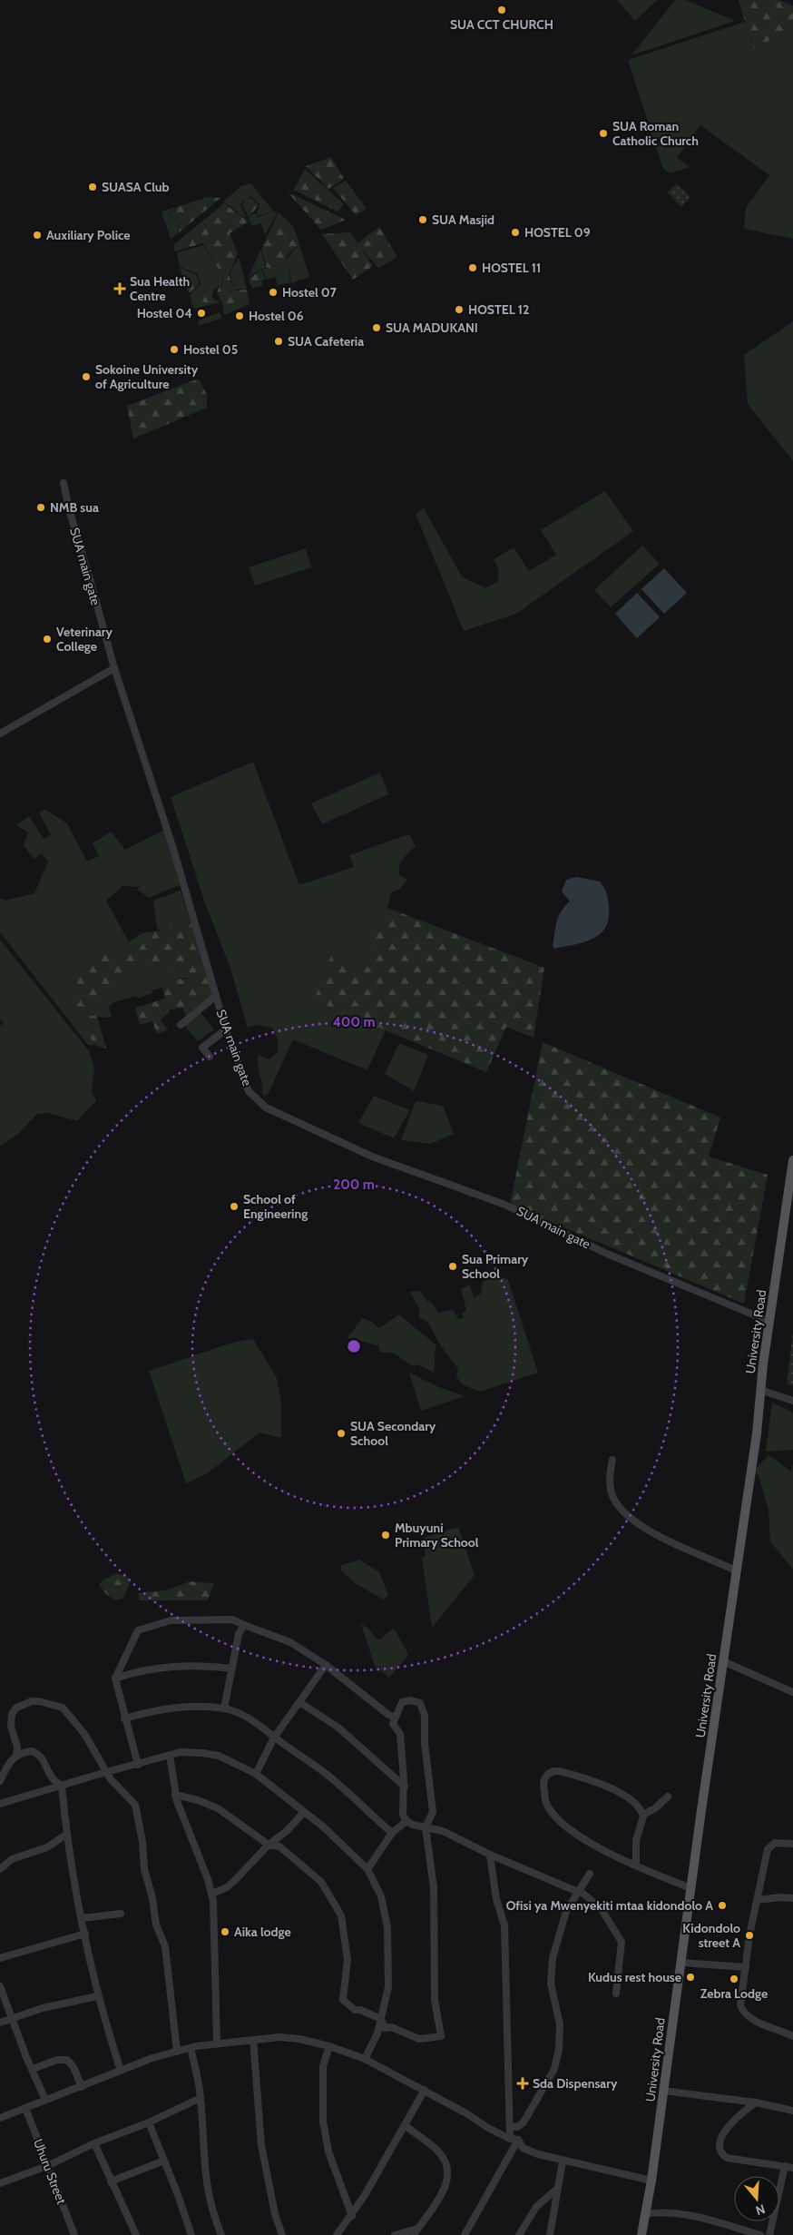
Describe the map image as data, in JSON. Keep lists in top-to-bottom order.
{
  "streets": {
    "main road": ["University Road"],
    "street": ["SUA main gate", "Uhuru Street"]
  },
  "crossings": [
    ["SUA main gate", "University Road"]
  ],
  "places": {
    "other": [
      "SUA CCT CHURCH",
      "SUA Roman Catholic Church",
      "SUASA Club",
      "SUA Masjid",
      "HOSTEL 09",
      "Auxiliary Police",
      "HOSTEL 11",
      "Hostel 07",
      "HOSTEL 12",
      "Hostel 04",
      "Hostel 06",
      "SUA MADUKANI",
      "SUA Cafeteria",
      "Hostel 05",
      "Sokoine University of Agriculture",
      "NMB sua",
      "Veterinary College",
      "School of Engineering",
      "Sua Primary School",
      "SUA Secondary School",
      "Mbuyuni Primary School",
      "Ofisi ya Mwenyekiti mtaa kidondolo A",
      "Aika lodge",
      "Kidondolo street A",
      "Kudus rest house",
      "Zebra Lodge"
    ],
    "health": ["Sua Health Centre", "Sda Dispensary"]
  },
  "north": "bottom",
  "rings": ["400 m", "200 m"]
}
